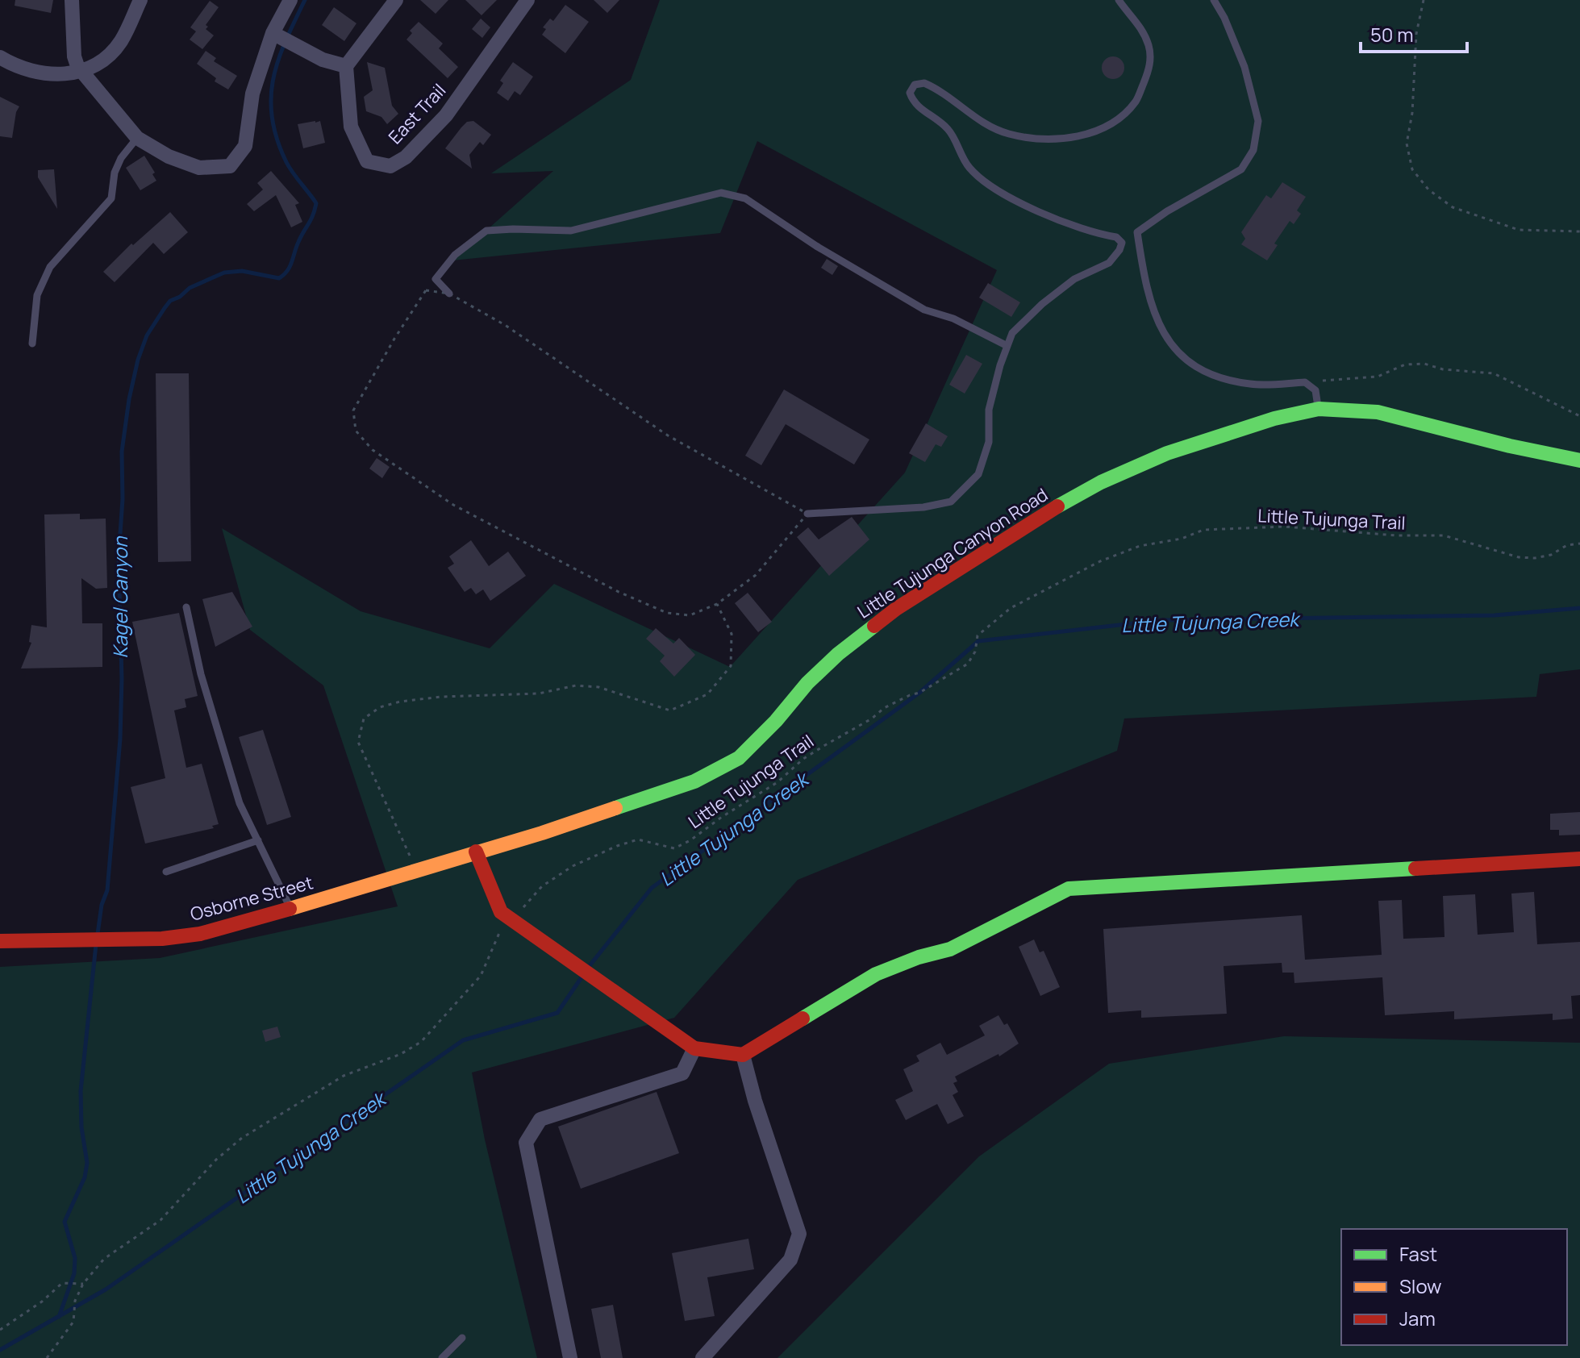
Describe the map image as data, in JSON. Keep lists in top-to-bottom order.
{
  "streets": {
    "main road": ["Little Tujunga Canyon Road", "Osborne Street"],
    "street": ["East Trail"],
    "path": ["Little Tujunga Trail"]
  },
  "crossings": [
    ["Little Tujunga Canyon Road", "Osborne Street"]
  ],
  "water": ["Kagel Canyon", "Little Tujunga Creek"],
  "legend": ["Fast", "Slow", "Jam"],
  "scale_bar": "50 m"
}
